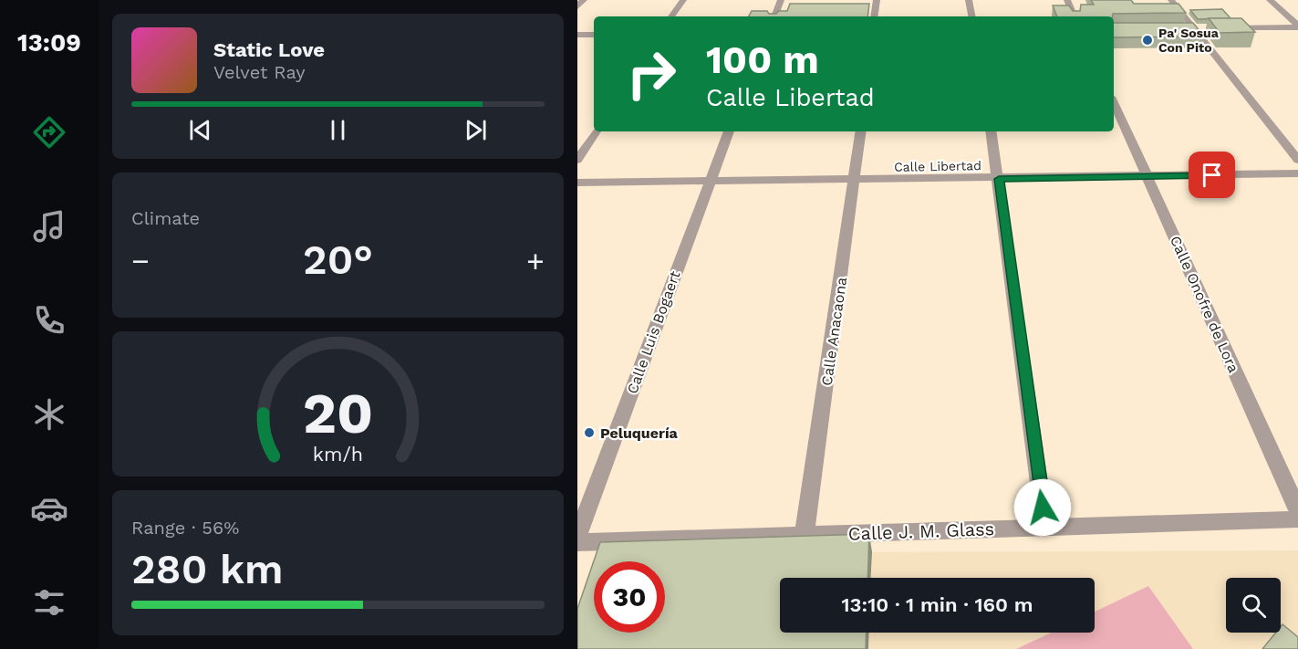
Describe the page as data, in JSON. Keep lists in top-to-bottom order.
{
  "streets": {
    "street": [
      "Calle Libertad",
      "Calle Onofre de Lora",
      "Calle Anacaona",
      "Calle Luis Bogaert",
      "Calle J. M. Glass"
    ]
  },
  "crossings": [
    ["Calle Libertad", "Calle Onofre de Lora"],
    ["Calle Libertad", "Calle Anacaona"],
    ["Calle Libertad", "Calle Luis Bogaert"],
    ["Calle Anacaona", "Calle J. M. Glass"]
  ],
  "places": ["Pa' Sosua Con Pito", "Peluquería"],
  "page": {
    "tabs": "13:09",
    "turn": ["100 m", "Calle Libertad"],
    "song": ["Static Love", "Velvet Ray"],
    "tile": [
      "Climate",
      ["Range · 56%", "280 km"]
    ],
    "heat": ["−", "20°", "+"],
    "limit": "30",
    "trip": "13:10 · 1 min · 160 m",
    "gauge": ["20", "km/h"]
  }
}
